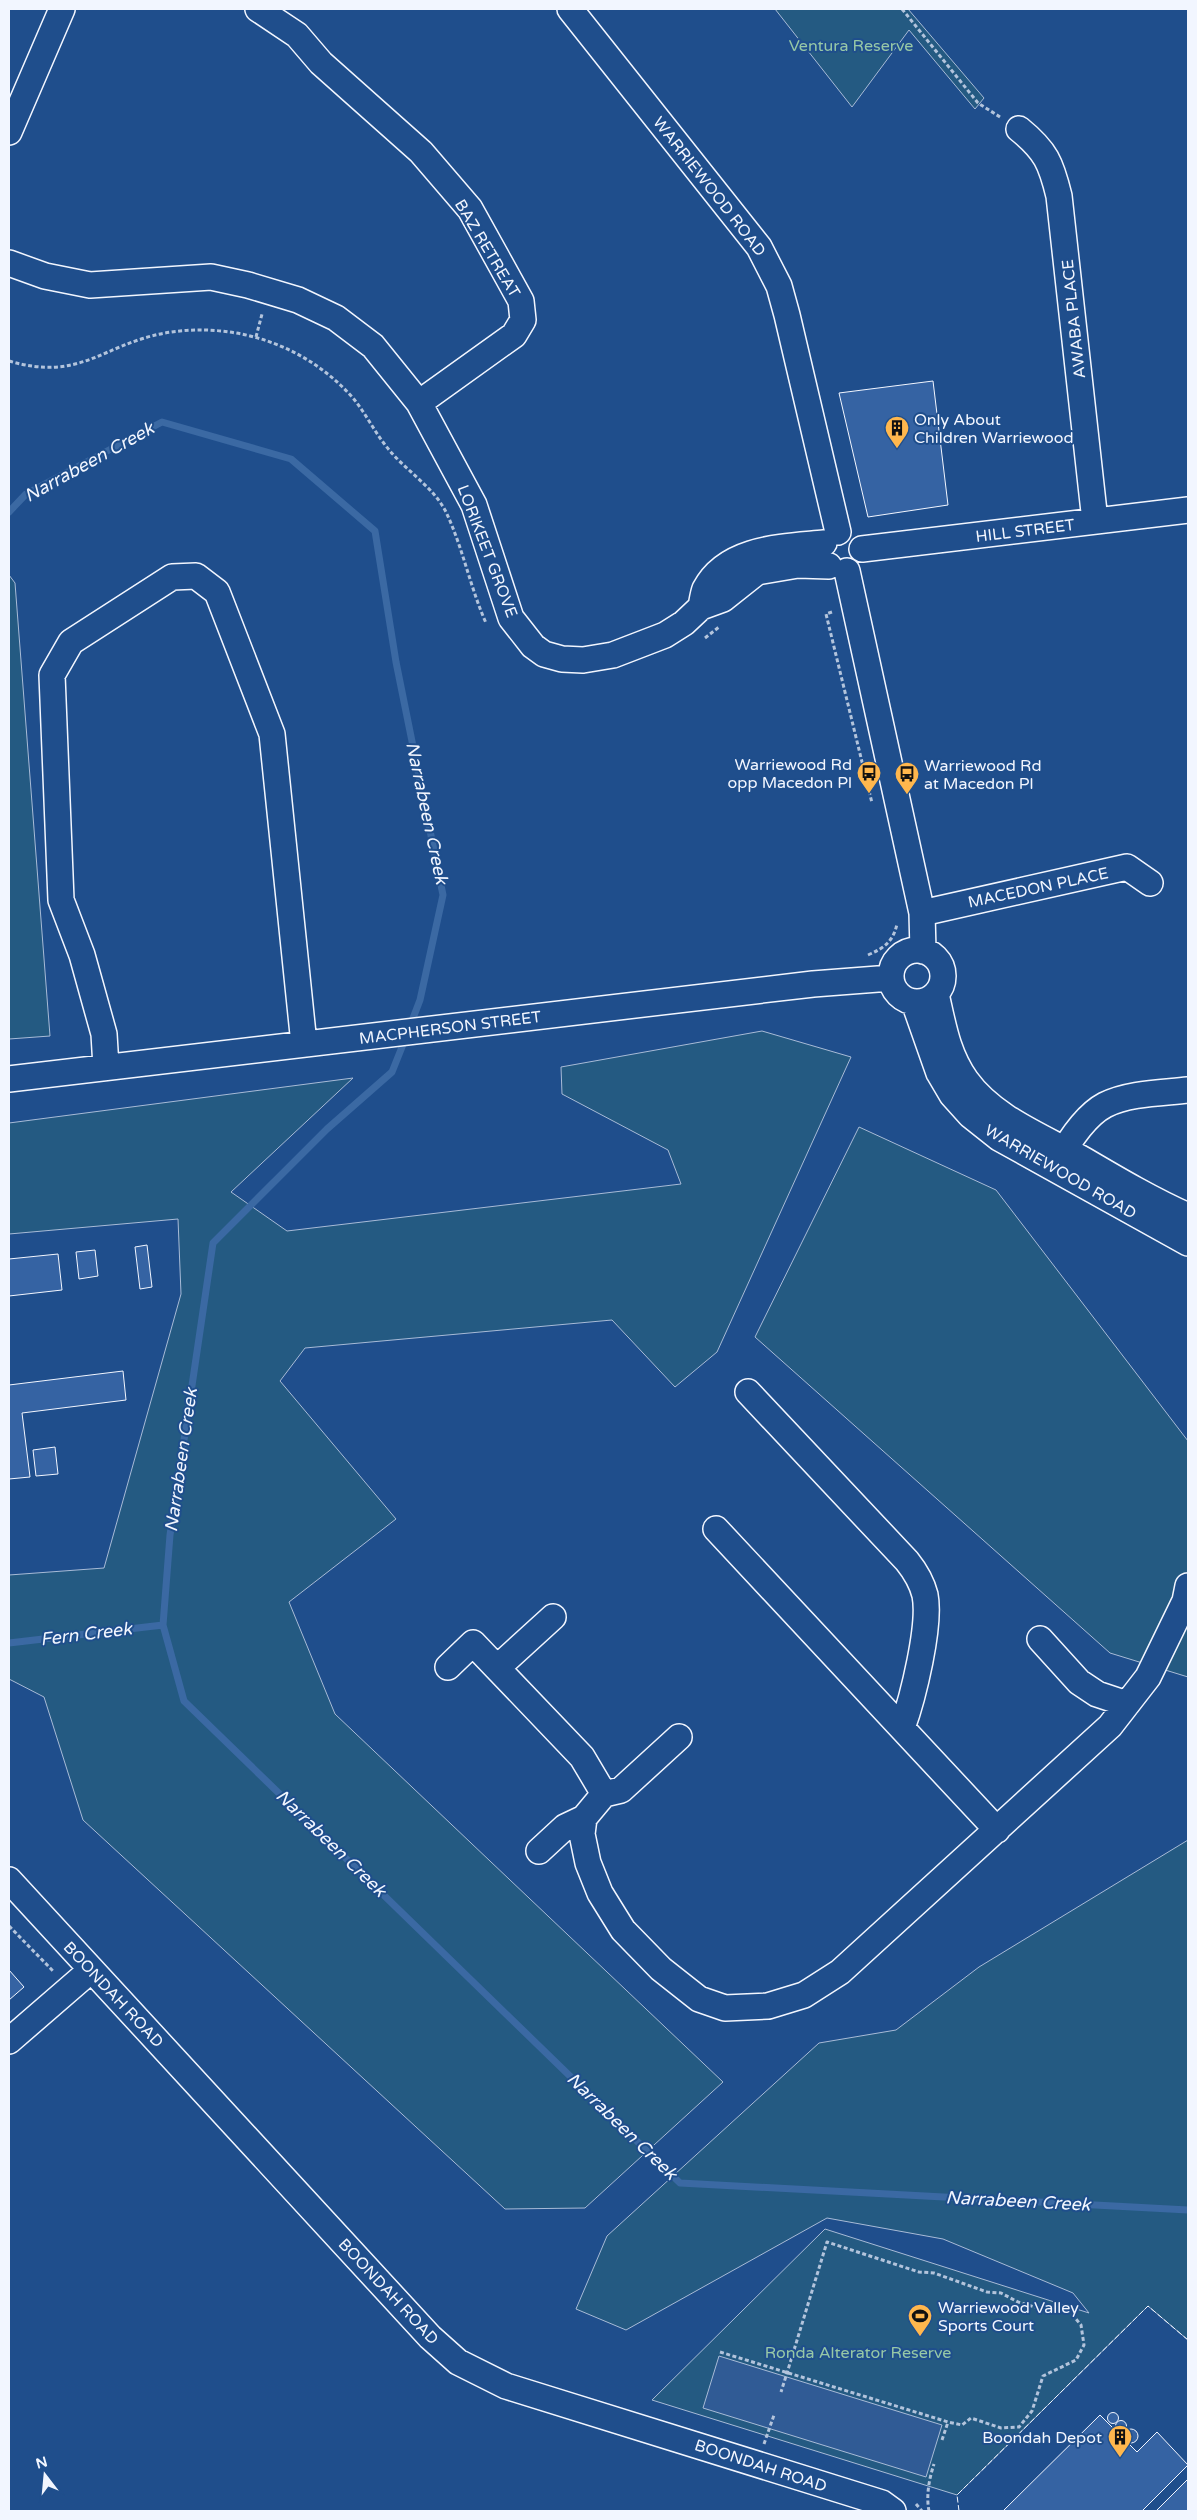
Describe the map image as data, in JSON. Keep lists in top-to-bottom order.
{
  "streets": {
    "street": [
      "WARRIEWOOD ROAD",
      "BAZ RETREAT",
      "AWABA PLACE",
      "HILL STREET",
      "LORIKEET GROVE",
      "MACEDON PLACE",
      "MACPHERSON STREET",
      "BOONDAH ROAD"
    ]
  },
  "crossings": [
    ["WARRIEWOOD ROAD", "HILL STREET"],
    ["WARRIEWOOD ROAD", "LORIKEET GROVE"],
    ["WARRIEWOOD ROAD", "MACEDON PLACE"],
    ["WARRIEWOOD ROAD", "MACPHERSON STREET"],
    ["BAZ RETREAT", "LORIKEET GROVE"],
    ["AWABA PLACE", "HILL STREET"],
    ["HILL STREET", "LORIKEET GROVE"]
  ],
  "water": ["Narrabeen Creek", "Fern Creek"],
  "parks": ["Ventura Reserve", "Ronda Alterator Reserve"],
  "places": {
    "building": ["Only About Children Warriewood", "Boondah Depot"],
    "bus stop": ["Warriewood Rd opp Macedon Pl", "Warriewood Rd at Macedon Pl"],
    "sports": ["Warriewood Valley Sports Court"]
  },
  "north": "top"
}
